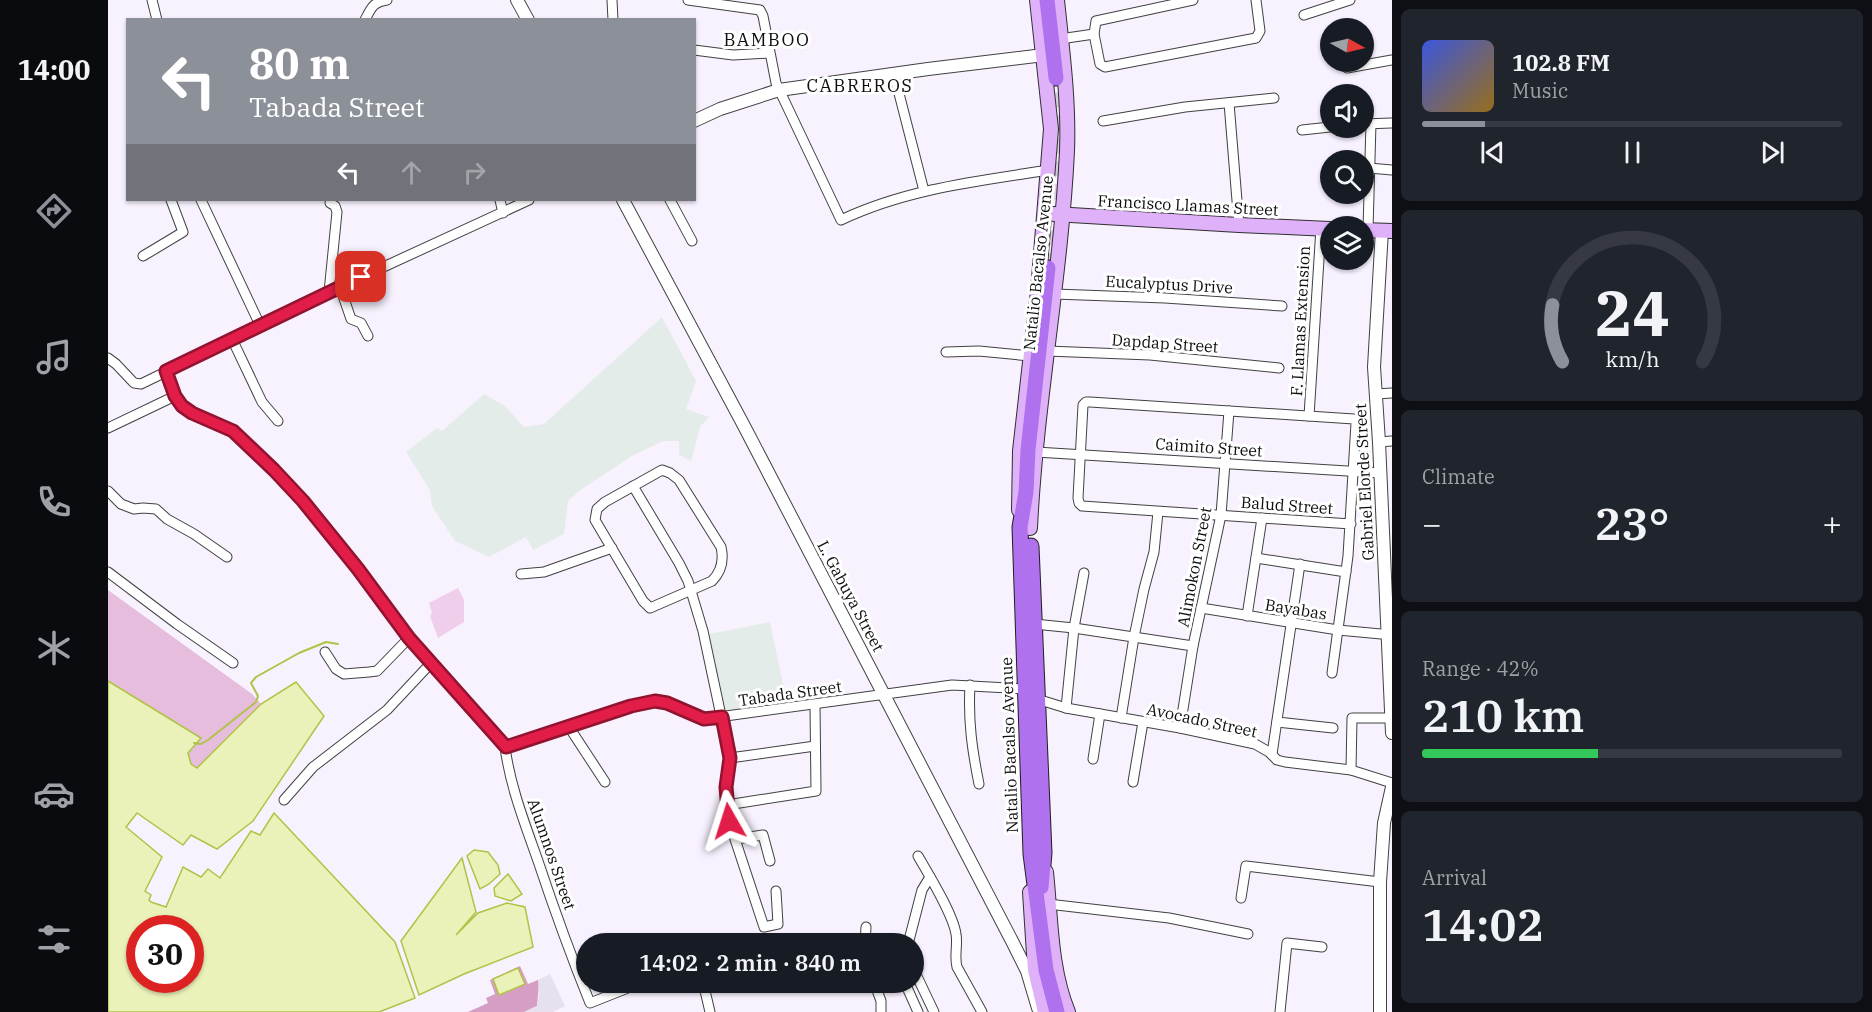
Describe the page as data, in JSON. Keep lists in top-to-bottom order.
{
  "streets": {
    "main road": ["Francisco Llamas Street", "Natalio Bacalso Avenue"],
    "street": [
      "Eucalyptus Drive",
      "F. Llamas Extension",
      "Dapdap Street",
      "Caimito Street",
      "Gabriel Elorde Street",
      "Balud Street",
      "Alimokon Street",
      "L. Gabuya Street",
      "Bayabas",
      "Tabada Street",
      "Avocado Street",
      "Alumnos Street"
    ]
  },
  "crossings": [
    ["Francisco Llamas Street", "Natalio Bacalso Avenue"],
    ["Natalio Bacalso Avenue", "Eucalyptus Drive"],
    ["Natalio Bacalso Avenue", "Dapdap Street"],
    ["Natalio Bacalso Avenue", "Caimito Street"],
    ["Natalio Bacalso Avenue", "Tabada Street"],
    ["Natalio Bacalso Avenue", "Avocado Street"],
    ["Caimito Street", "Gabriel Elorde Street"],
    ["Caimito Street", "Balud Street"],
    ["Caimito Street", "Alimokon Street"],
    ["Gabriel Elorde Street", "Bayabas"],
    ["Balud Street", "Alimokon Street"],
    ["Alimokon Street", "Bayabas"],
    ["Alimokon Street", "Avocado Street"],
    ["L. Gabuya Street", "Tabada Street"],
    ["Tabada Street", "Avocado Street"],
    ["Tabada Street", "Alumnos Street"]
  ],
  "districts": ["BAMBOO", "CABREROS"],
  "north": "right",
  "page": {
    "tabs": "14:00",
    "turn": ["80 m", "Tabada Street"],
    "song": ["102.8 FM", "Music"],
    "tile": [
      "Climate",
      ["Range · 42%", "210 km"],
      ["Arrival", "14:02"]
    ],
    "heat": ["−", "23°", "+"],
    "limit": "30",
    "trip": "14:02 · 2 min · 840 m",
    "gauge": ["24", "km/h"]
  }
}
